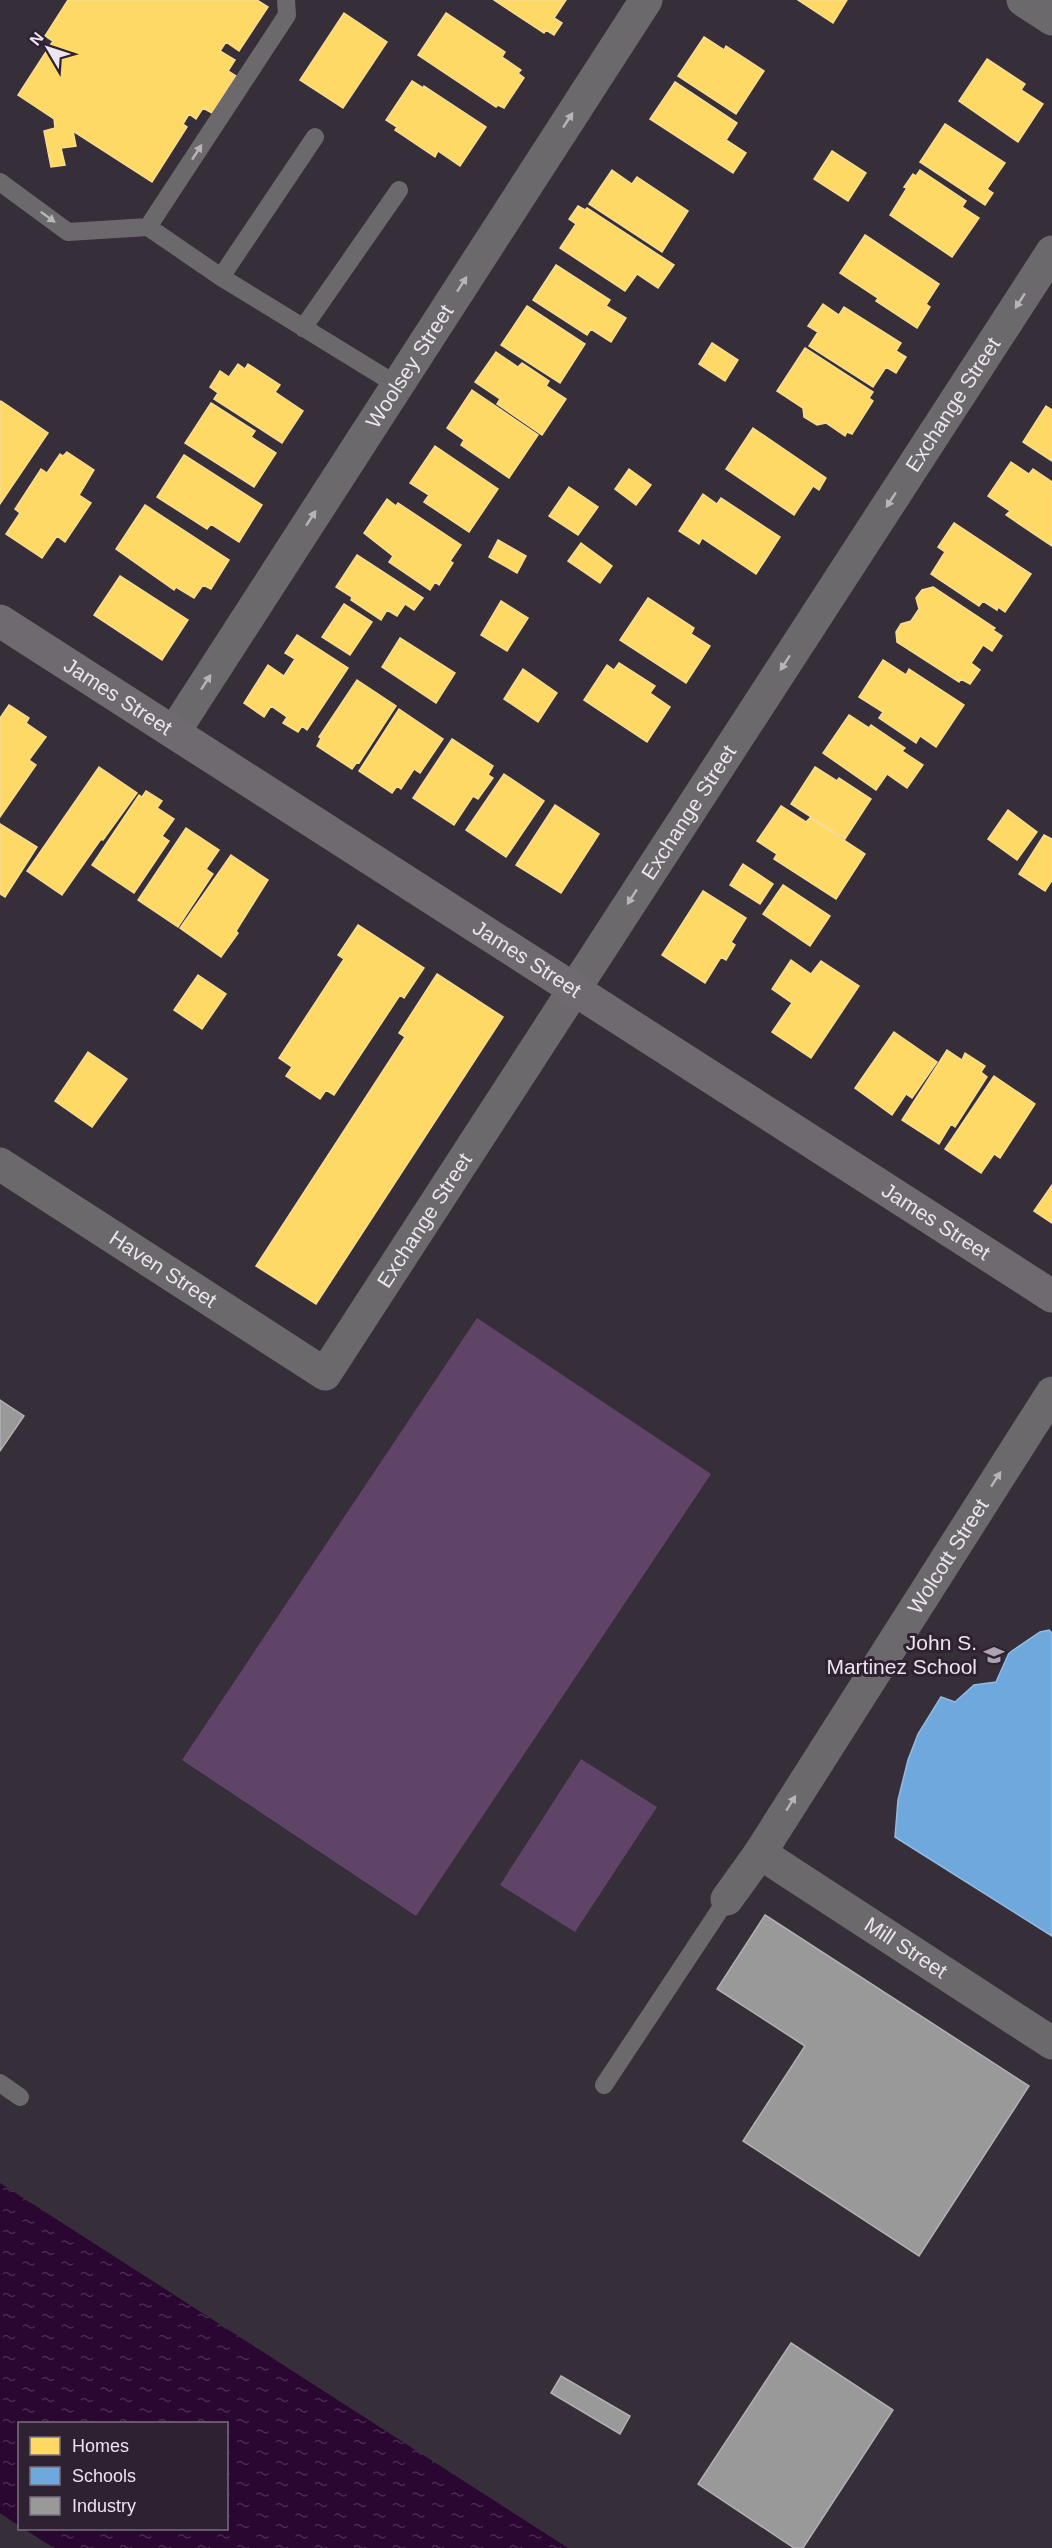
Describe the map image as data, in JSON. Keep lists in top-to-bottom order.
{
  "streets": {
    "main road": ["James Street"],
    "street": [
      "Woolsey Street",
      "Exchange Street",
      "Haven Street",
      "Wolcott Street",
      "Mill Street"
    ]
  },
  "crossings": [
    ["Woolsey Street", "James Street"],
    ["Exchange Street", "James Street"],
    ["Exchange Street", "Haven Street"],
    ["Wolcott Street", "Mill Street"]
  ],
  "one_way": ["Woolsey Street", "Exchange Street", "Wolcott Street"],
  "places": {
    "school or university": ["John S. Martinez School"]
  },
  "legend": ["Homes", "Schools", "Industry"],
  "north": "top left"
}
